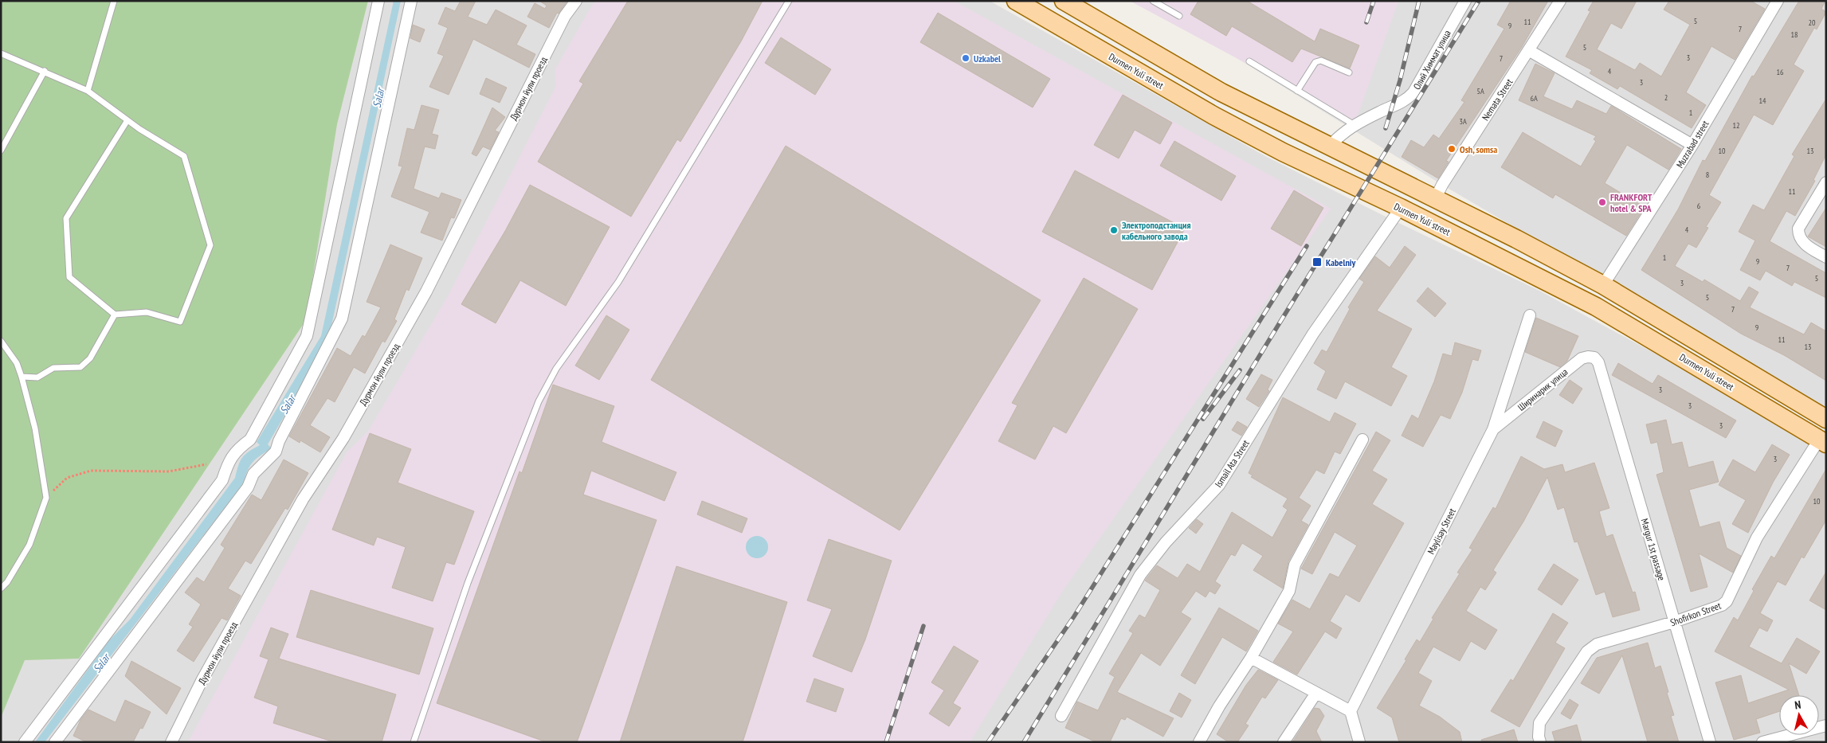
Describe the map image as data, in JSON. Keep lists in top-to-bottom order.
{
  "streets": {
    "main road": ["Durmen Yuli street"],
    "street": [
      "Олий Химмат улица",
      "Дурмон йули проезд",
      "Nemata Street",
      "Muzrabad street",
      "Ширинарик улица",
      "Ismail Ata Street",
      "Maylisay Street",
      "Margur 1st passage",
      "Shofirkon Street"
    ]
  },
  "crossings": [
    ["Durmen Yuli street", "Ismail Ata Street"],
    ["Durmen Yuli street", "Shofirkon Street"],
    ["Ширинарик улица", "Maylisay Street"],
    ["Ширинарик улица", "Margur 1st passage"],
    ["Margur 1st passage", "Shofirkon Street"]
  ],
  "water": ["Salar"],
  "places": {
    "other": [
      "Uzkabel",
      "Osh, somsa",
      "FRANKFORT hotel & SPA",
      "Электроподстанция кабельного завода"
    ],
    "transit": ["Kabelniy"]
  },
  "house_numbers": [
    "5",
    "11",
    "20",
    "9",
    "7",
    "18",
    "5",
    "3",
    "7",
    "4",
    "16",
    "3",
    "5A",
    "2",
    "6A",
    "14",
    "1",
    "3A",
    "12",
    "10",
    "13",
    "8",
    "11",
    "6",
    "4",
    "1",
    "9",
    "7",
    "5",
    "3",
    "5",
    "7",
    "9",
    "11",
    "13",
    "3",
    "3",
    "3",
    "3",
    "10"
  ],
  "north": "top"
}
